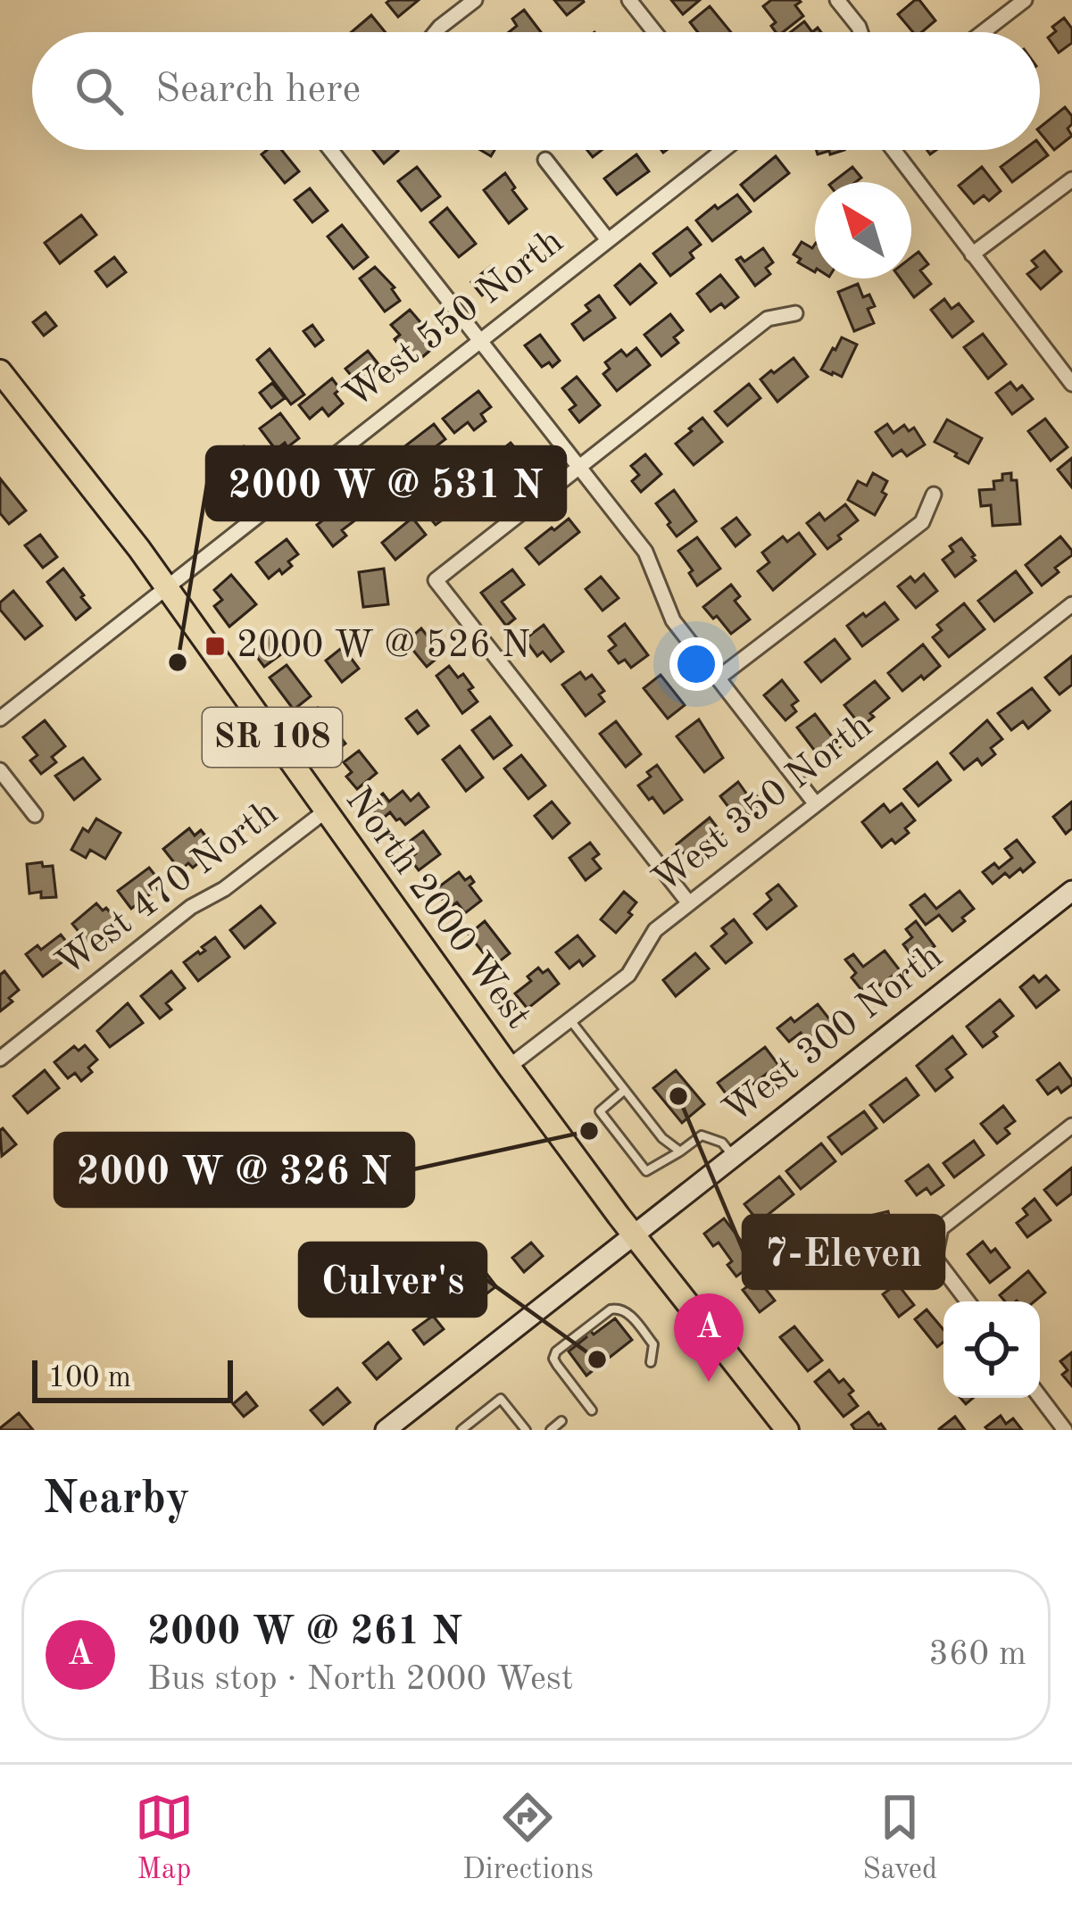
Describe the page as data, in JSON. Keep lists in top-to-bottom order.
{
  "streets": {
    "main road": ["SR 108", "North 2000 West", "West 300 North"],
    "street": ["West 550 North", "West 350 North", "West 470 North"]
  },
  "crossings": [
    ["West 550 North", "North 2000 West"],
    ["West 350 North", "North 2000 West"],
    ["West 470 North", "North 2000 West"],
    ["North 2000 West", "West 300 North"]
  ],
  "places": {
    "transit": ["2000 W @ 526 N"],
    "other": [
      "2000 W @ 531 N",
      "7-Eleven",
      "2000 W @ 326 N",
      "Culver's"
    ]
  },
  "scale_bar": "100 m",
  "north": "top left",
  "page": {
    "search": "Search here",
    "pins": "A",
    "scale": "100 m",
    "heading": "Nearby",
    "list": [
      {
        "mark": "A",
        "name": "2000 W @ 261 N",
        "note": "Bus stop · North 2000 West",
        "value": "360 m"
      }
    ],
    "nav": ["Map", "Directions", "Saved"]
  }
}
